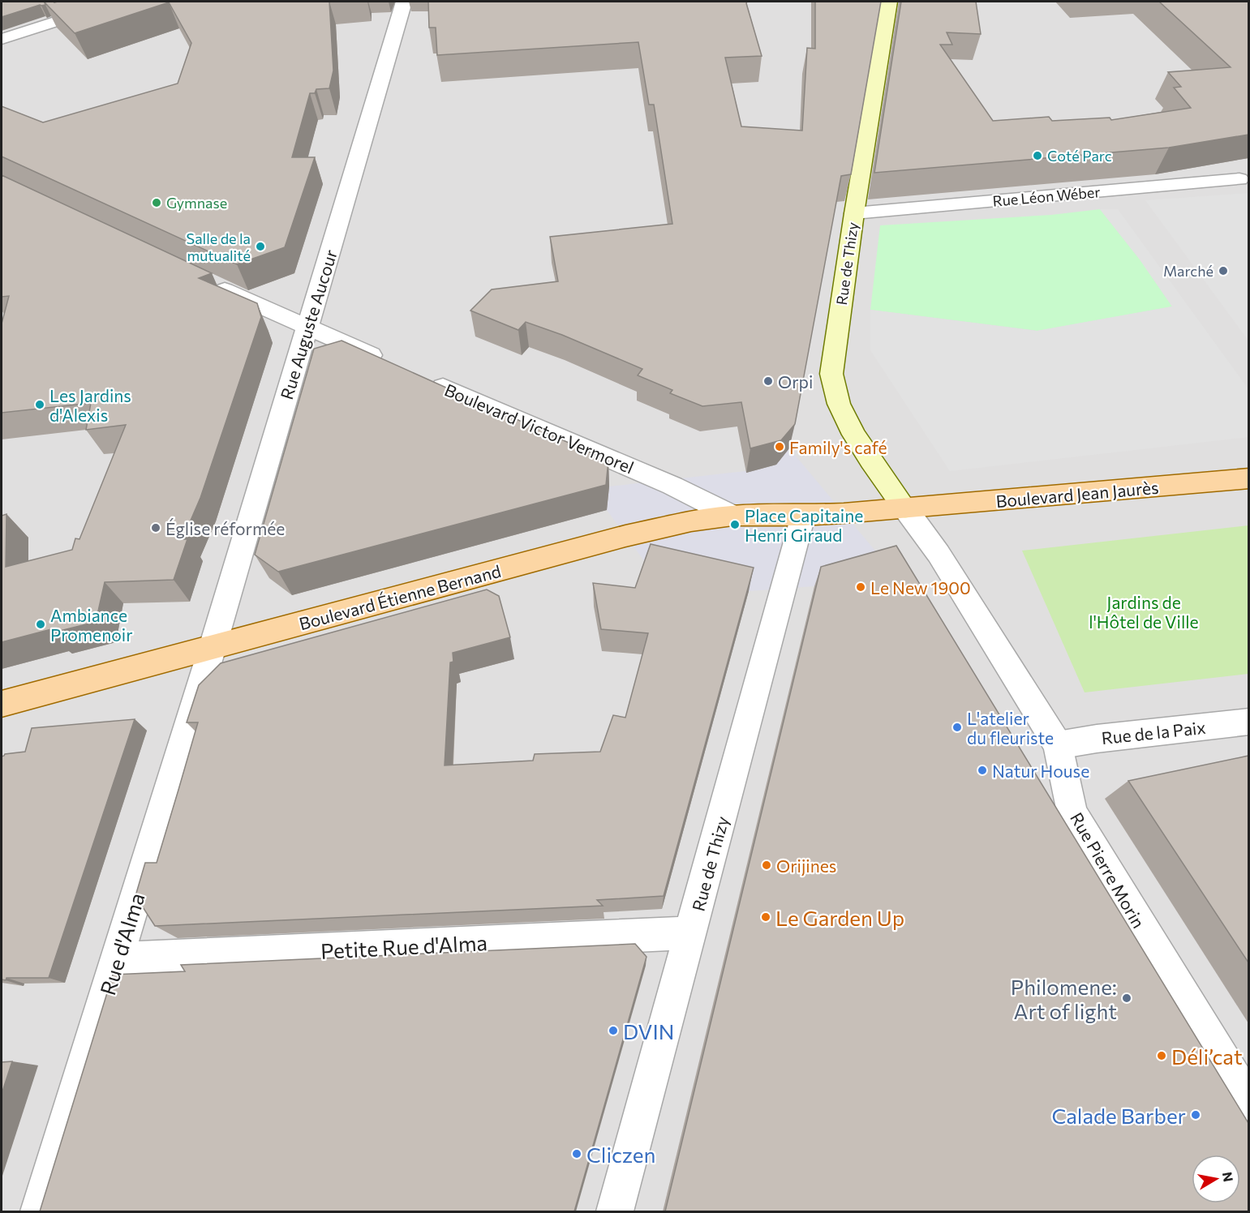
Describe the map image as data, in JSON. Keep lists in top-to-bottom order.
{
  "streets": {
    "main road": ["Rue de Thizy", "Boulevard Jean Jaurès", "Boulevard Étienne Bernand"],
    "street": [
      "Rue Léon Wéber",
      "Rue Auguste Aucour",
      "Boulevard Victor Vermorel",
      "Rue de la Paix",
      "Rue Pierre Morin",
      "Rue d'Alma",
      "Petite Rue d'Alma"
    ]
  },
  "crossings": [
    ["Rue Léon Wéber", "Rue de Thizy"],
    ["Rue de Thizy", "Boulevard Jean Jaurès"],
    ["Rue de Thizy", "Boulevard Étienne Bernand"],
    ["Rue de Thizy", "Rue Pierre Morin"],
    ["Rue de Thizy", "Petite Rue d'Alma"],
    ["Rue Auguste Aucour", "Boulevard Étienne Bernand"],
    ["Rue Auguste Aucour", "Rue d'Alma"],
    ["Boulevard Victor Vermorel", "Boulevard Étienne Bernand"],
    ["Boulevard Jean Jaurès", "Boulevard Étienne Bernand"],
    ["Boulevard Jean Jaurès", "Rue Pierre Morin"],
    ["Boulevard Étienne Bernand", "Rue d'Alma"],
    ["Rue de la Paix", "Rue Pierre Morin"],
    ["Rue d'Alma", "Petite Rue d'Alma"]
  ],
  "parks": ["Jardins de l'Hôtel de Ville"],
  "places": [
    "Coté Parc",
    "Gymnase",
    "Salle de la mutualité",
    "Marché",
    "Orpi",
    "Les Jardins d'Alexis",
    "Family's café",
    "Place Capitaine Henri Giraud",
    "Église réformée",
    "Le New 1900",
    "Ambiance Promenoir",
    "L'atelier du fleuriste",
    "Natur House",
    "Orijines",
    "Le Garden Up",
    "Philomene: Art of light",
    "DVIN",
    "Déli’cat",
    "Calade Barber",
    "Cliczen"
  ],
  "north": "right"
}
